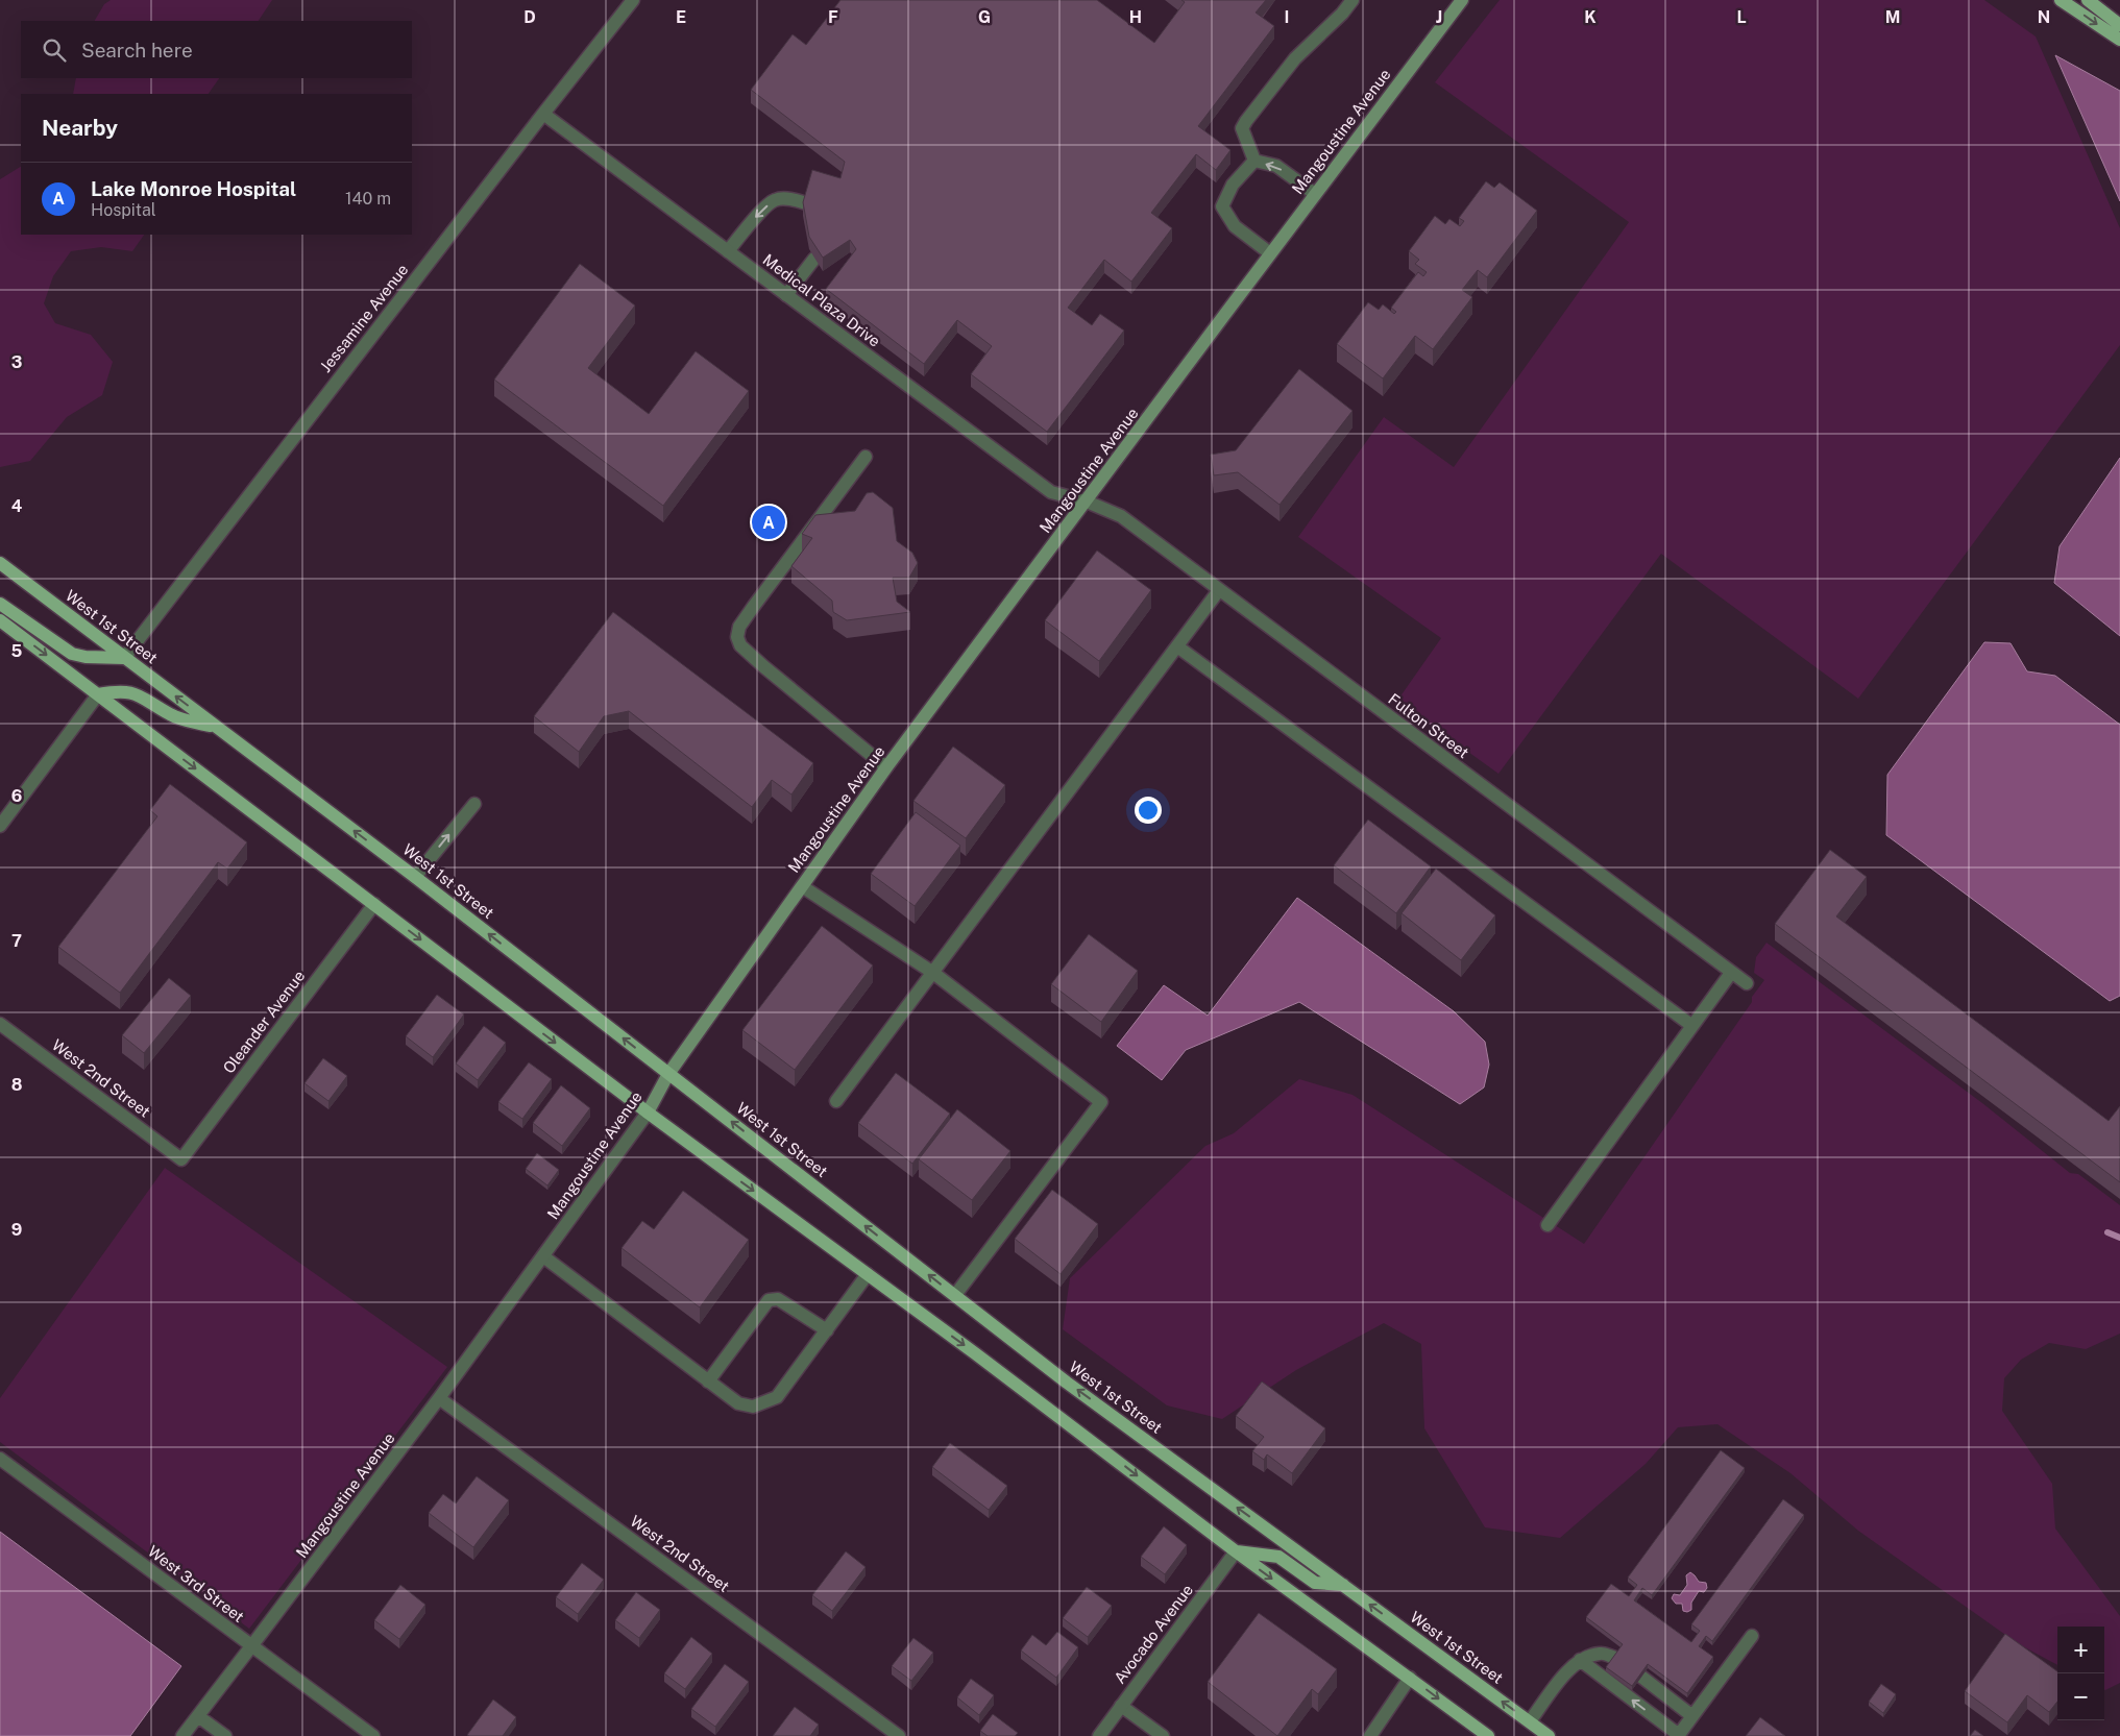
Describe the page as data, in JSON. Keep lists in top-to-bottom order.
{
  "streets": {
    "main road": ["West 1st Street"],
    "street": [
      "Mangoustine Avenue",
      "Medical Plaza Drive",
      "Jessamine Avenue",
      "Fulton Street",
      "Oleander Avenue",
      "West 2nd Street",
      "West 3rd Street",
      "Avocado Avenue"
    ]
  },
  "crossings": [
    ["Mangoustine Avenue", "Medical Plaza Drive"],
    ["Mangoustine Avenue", "West 1st Street"],
    ["Mangoustine Avenue", "Fulton Street"],
    ["Mangoustine Avenue", "West 2nd Street"],
    ["Mangoustine Avenue", "West 3rd Street"],
    ["Medical Plaza Drive", "Jessamine Avenue"],
    ["Medical Plaza Drive", "Fulton Street"],
    ["Jessamine Avenue", "West 1st Street"],
    ["Oleander Avenue", "West 2nd Street"]
  ],
  "page": {
    "search": "Search here",
    "heading": "Nearby",
    "list": [
      {
        "mark": "A",
        "name": "Lake Monroe Hospital",
        "note": "Hospital",
        "value": "140 m"
      }
    ],
    "pins": "A",
    "map_buttons": ["+", "−"]
  },
  "grid": {
    "columns": [
      "D",
      "E",
      "F",
      "G",
      "H",
      "I",
      "J",
      "K",
      "L",
      "M",
      "N"
    ],
    "rows": [
      "3",
      "4",
      "5",
      "6",
      "7",
      "8",
      "9"
    ]
  }
}
